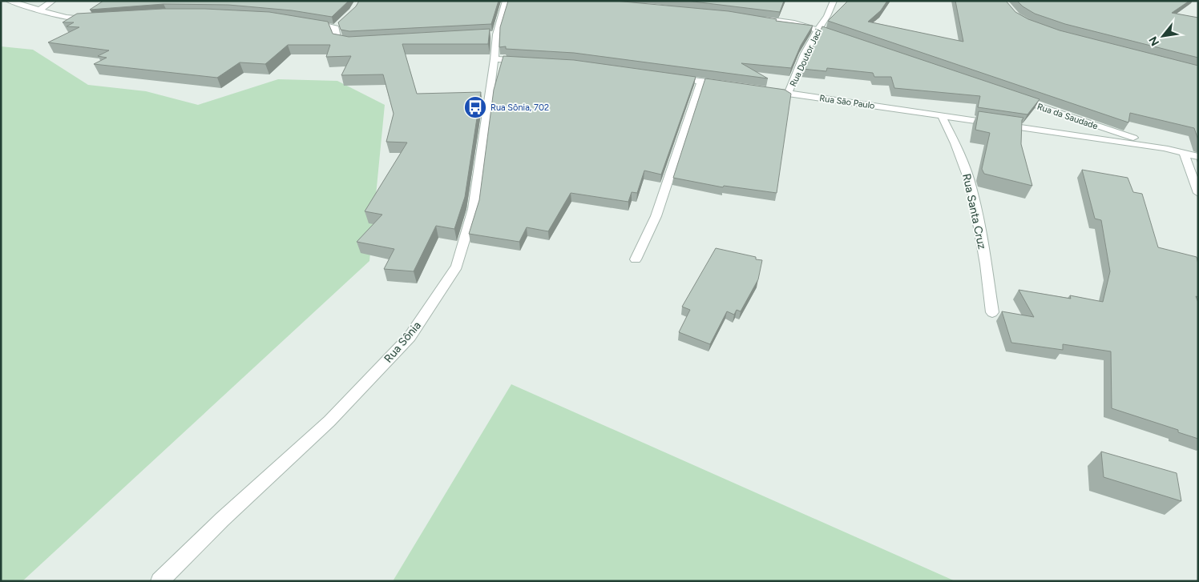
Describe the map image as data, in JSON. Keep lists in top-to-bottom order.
{
  "streets": {
    "street": [
      "Rua Doutor Jaci",
      "Rua São Paulo",
      "Rua da Saudade",
      "Rua Santa Cruz",
      "Rua Sônia"
    ]
  },
  "crossings": [
    ["Rua Doutor Jaci", "Rua São Paulo"],
    ["Rua São Paulo", "Rua da Saudade"],
    ["Rua São Paulo", "Rua Santa Cruz"]
  ],
  "places": {
    "bus stop": ["Rua Sônia, 702"]
  },
  "north": "bottom left"
}
